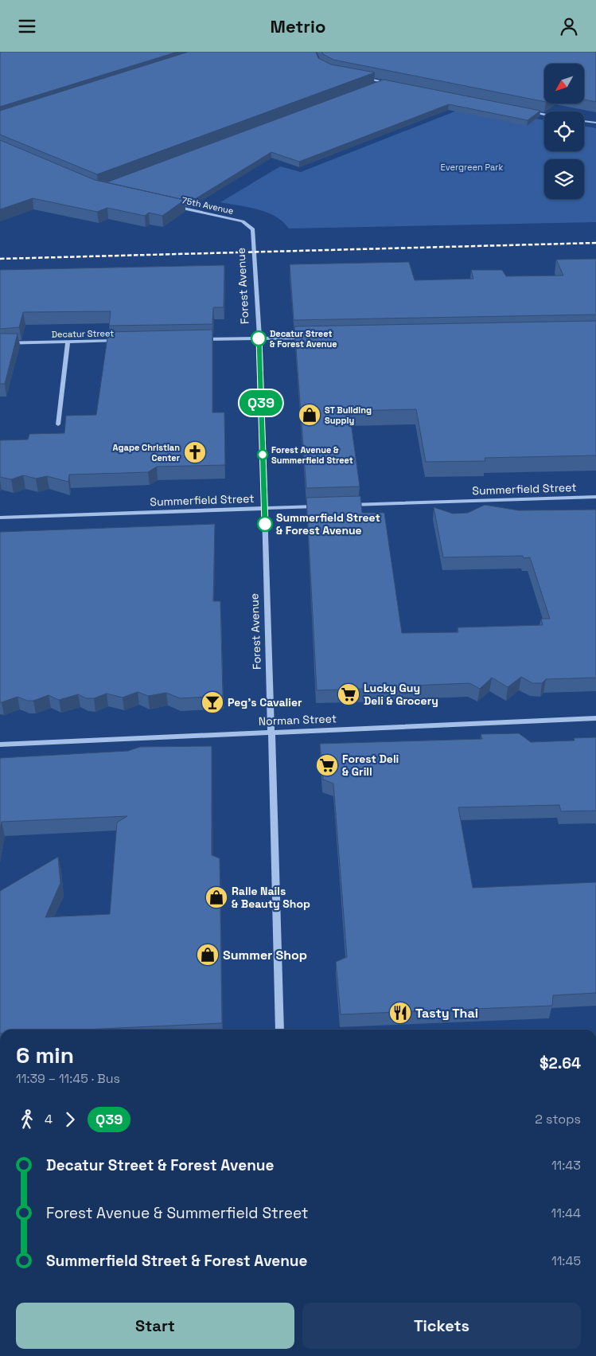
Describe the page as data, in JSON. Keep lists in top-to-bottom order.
{
  "streets": {
    "street": [
      "75th Avenue",
      "Forest Avenue",
      "Decatur Street",
      "Summerfield Street",
      "Norman Street"
    ]
  },
  "crossings": [
    ["75th Avenue", "Forest Avenue"],
    ["Forest Avenue", "Summerfield Street"],
    ["Forest Avenue", "Norman Street"]
  ],
  "parks": ["Evergreen Park"],
  "places": {
    "other": ["Decatur Street & Forest Avenue", "Forest Avenue & Summerfield Street", "Summerfield Street & Forest Avenue"],
    "shop": ["ST Building Supply", "Ralle Nails & Beauty Shop", "Summer Shop"],
    "church": ["Agape Christian Center"],
    "supermarket": ["Lucky Guy Deli & Grocery", "Forest Deli & Grill"],
    "bar": ["Peg's Cavalier"],
    "restaurant": ["Tasty Thai"]
  },
  "lines": ["bus line Q39"],
  "north": "bottom left",
  "page": {
    "header": "Metrio",
    "on_map": "Q39",
    "heading": ["6 min", "11:39 – 11:45 · Bus", "$2.64"],
    "legs": ["4", "Q39", "2 stops"],
    "list": [
      {
        "name": "Decatur Street & Forest Avenue",
        "value": "11:43"
      },
      {
        "name": "Forest Avenue & Summerfield Street",
        "value": "11:44"
      },
      {
        "name": "Summerfield Street & Forest Avenue",
        "value": "11:45"
      }
    ],
    "buttons": ["Start", "Tickets"]
  }
}
